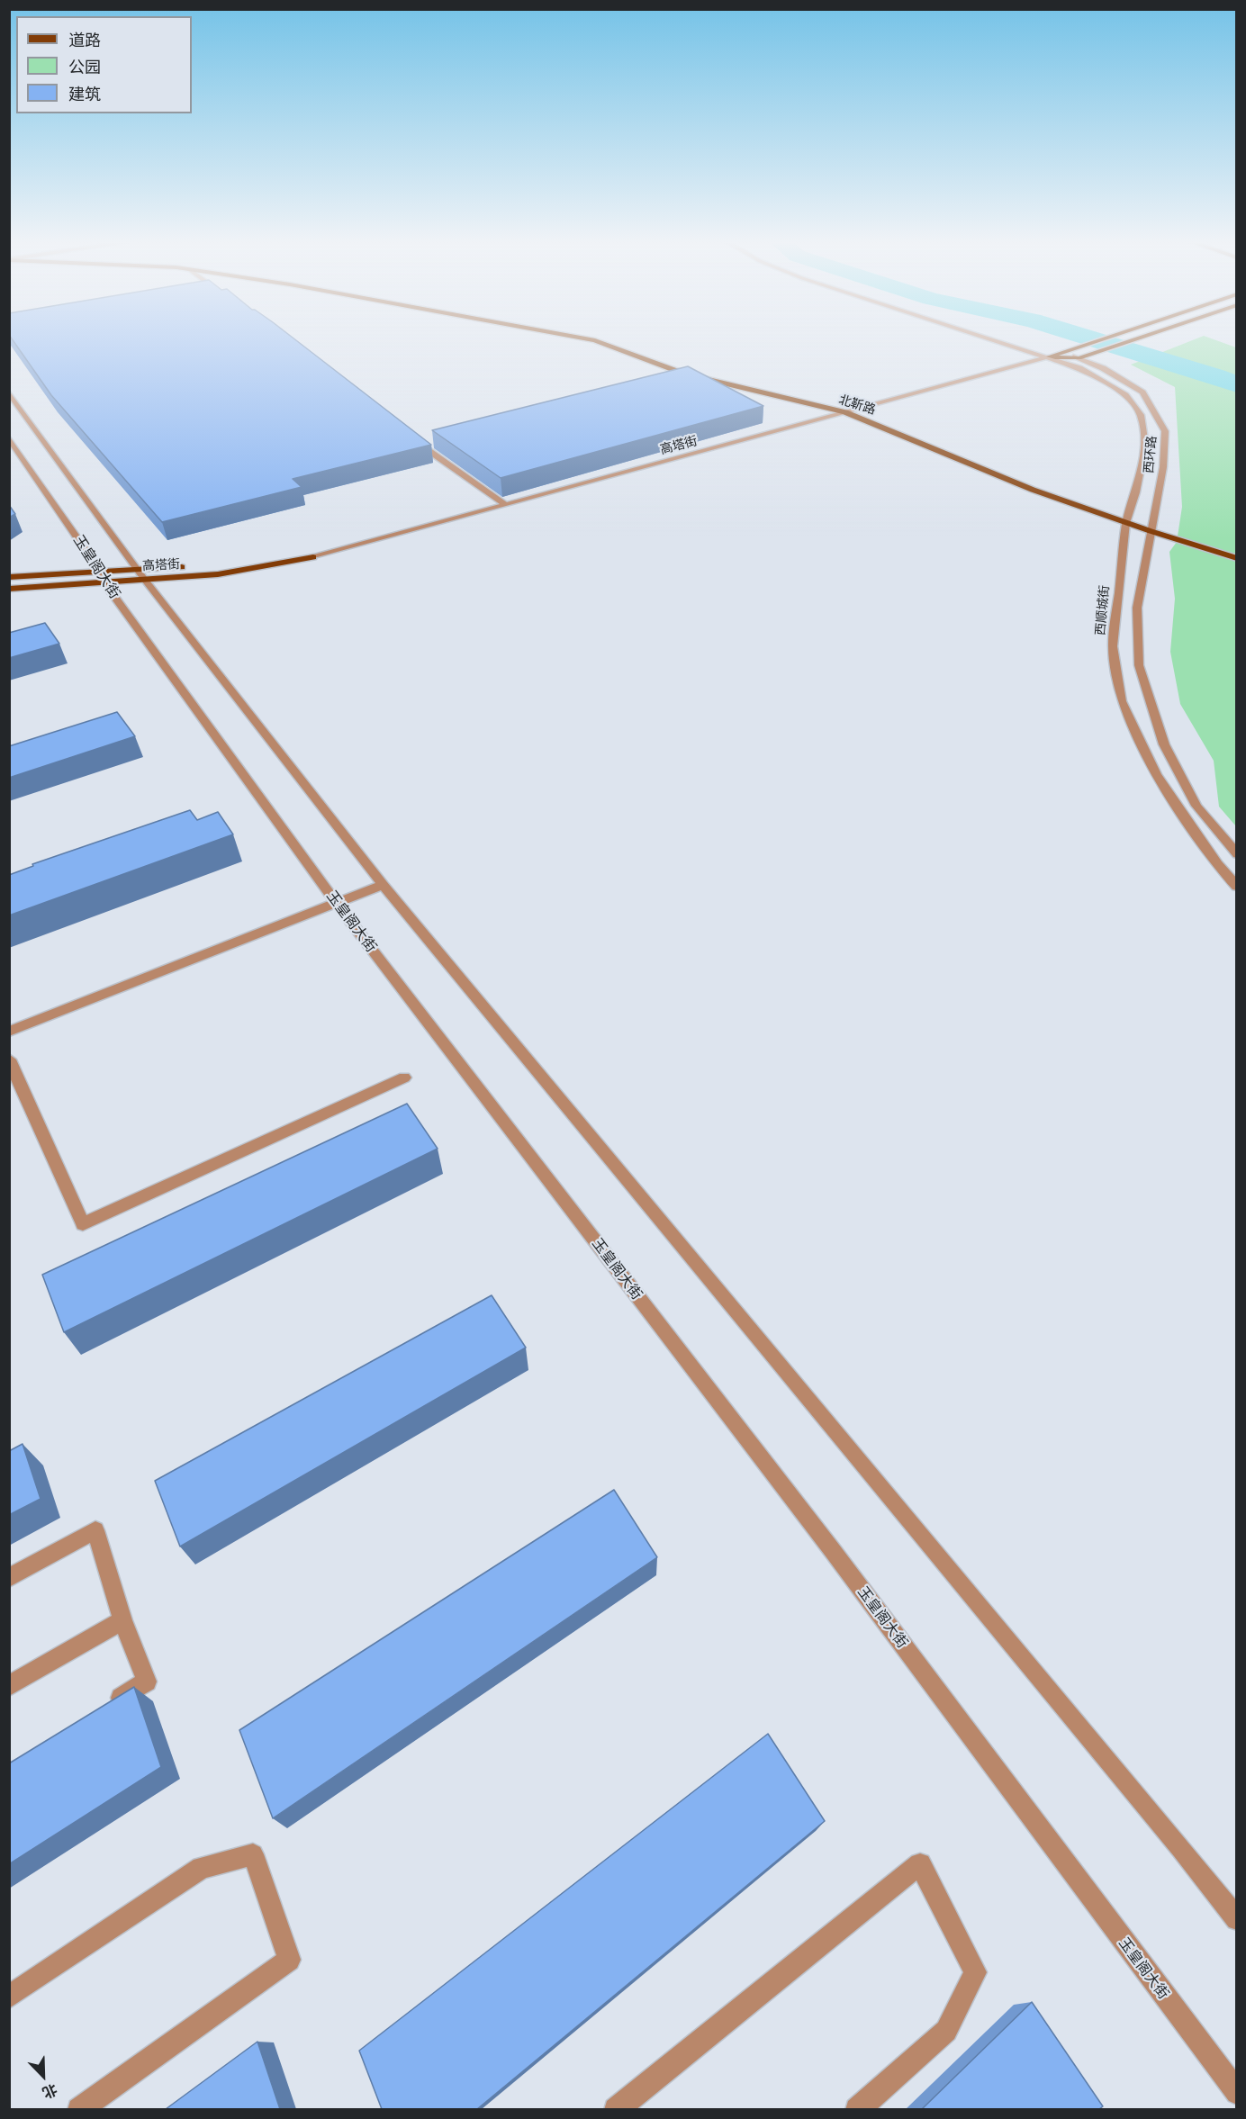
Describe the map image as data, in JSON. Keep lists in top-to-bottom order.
{
  "streets": {
    "main road": ["北靳路", "高塔街"],
    "street": ["西环路", "玉皇阁大街", "西顺城街"]
  },
  "crossings": [
    ["北靳路", "高塔街"],
    ["北靳路", "西环路"],
    ["北靳路", "西顺城街"],
    ["高塔街", "玉皇阁大街"],
    ["高塔街", "西顺城街"]
  ],
  "legend": ["道路", "公园", "建筑"],
  "north": "bottom right"
}
